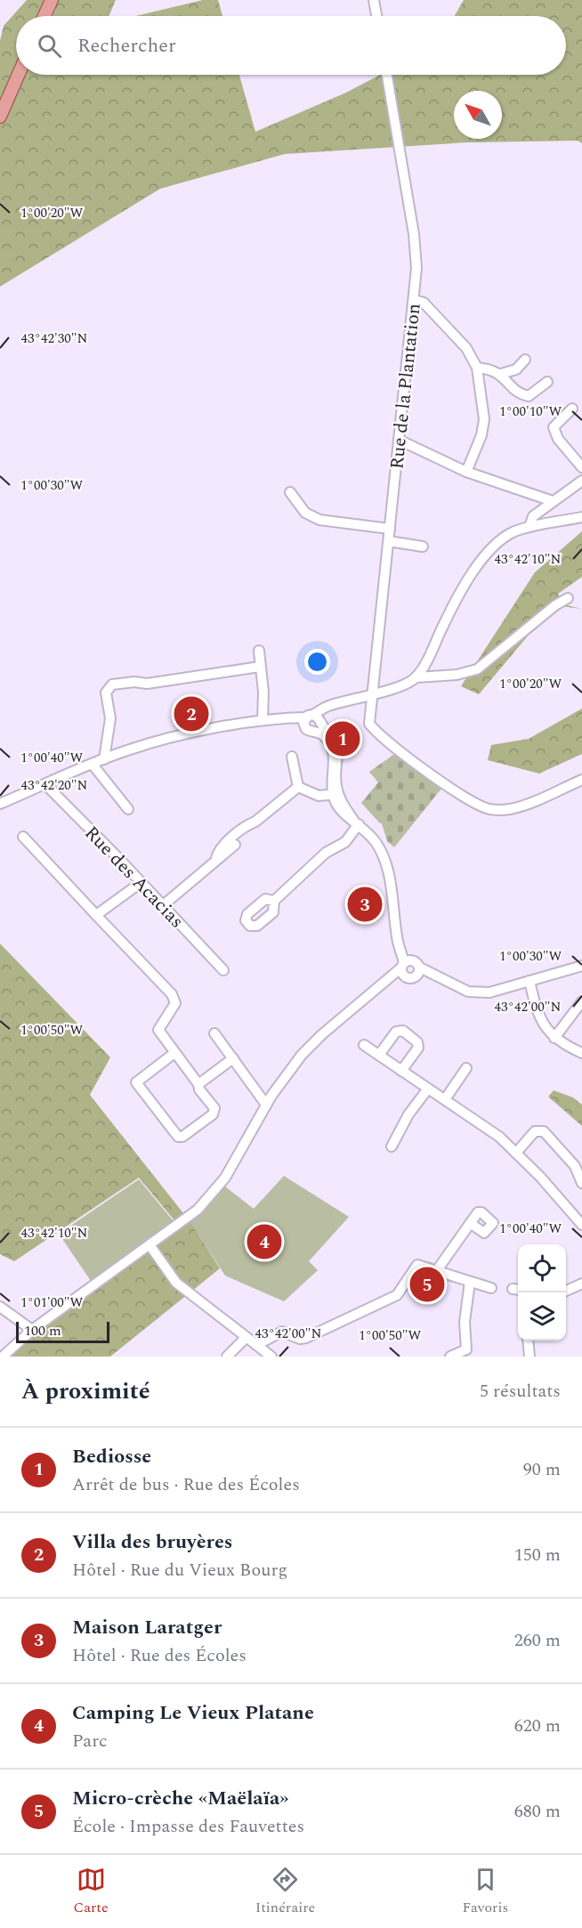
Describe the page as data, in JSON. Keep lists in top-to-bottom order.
{
  "streets": {
    "street": ["Rue de la Plantation", "Rue des Acacias"]
  },
  "scale_bar": "100 m",
  "north": "top left",
  "page": {
    "search": "Rechercher",
    "pins": [
      "2",
      "1",
      "3",
      "4",
      "5"
    ],
    "scale": "100 m",
    "heading": ["À proximité", "5 résultats"],
    "list": [
      {
        "mark": "1",
        "name": "Bediosse",
        "note": "Arrêt de bus · Rue des Écoles",
        "value": "90 m"
      },
      {
        "mark": "2",
        "name": "Villa des bruyères",
        "note": "Hôtel · Rue du Vieux Bourg",
        "value": "150 m"
      },
      {
        "mark": "3",
        "name": "Maison Laratger",
        "note": "Hôtel · Rue des Écoles",
        "value": "260 m"
      },
      {
        "mark": "4",
        "name": "Camping Le Vieux Platane",
        "note": "Parc",
        "value": "620 m"
      },
      {
        "mark": "5",
        "name": "Micro-crèche «Maëlaïa»",
        "note": "École · Impasse des Fauvettes",
        "value": "680 m"
      }
    ],
    "nav": ["Carte", "Itinéraire", "Favoris"]
  },
  "coordinates": [
    "1°00'20\"W",
    "43°42'30\"N",
    "1°00'10\"W",
    "1°00'30\"W",
    "43°42'10\"N",
    "1°00'40\"W",
    "43°42'20\"N",
    "43°42'00\"N",
    "1°00'50\"W",
    "1°01'00\"W"
  ]
}
